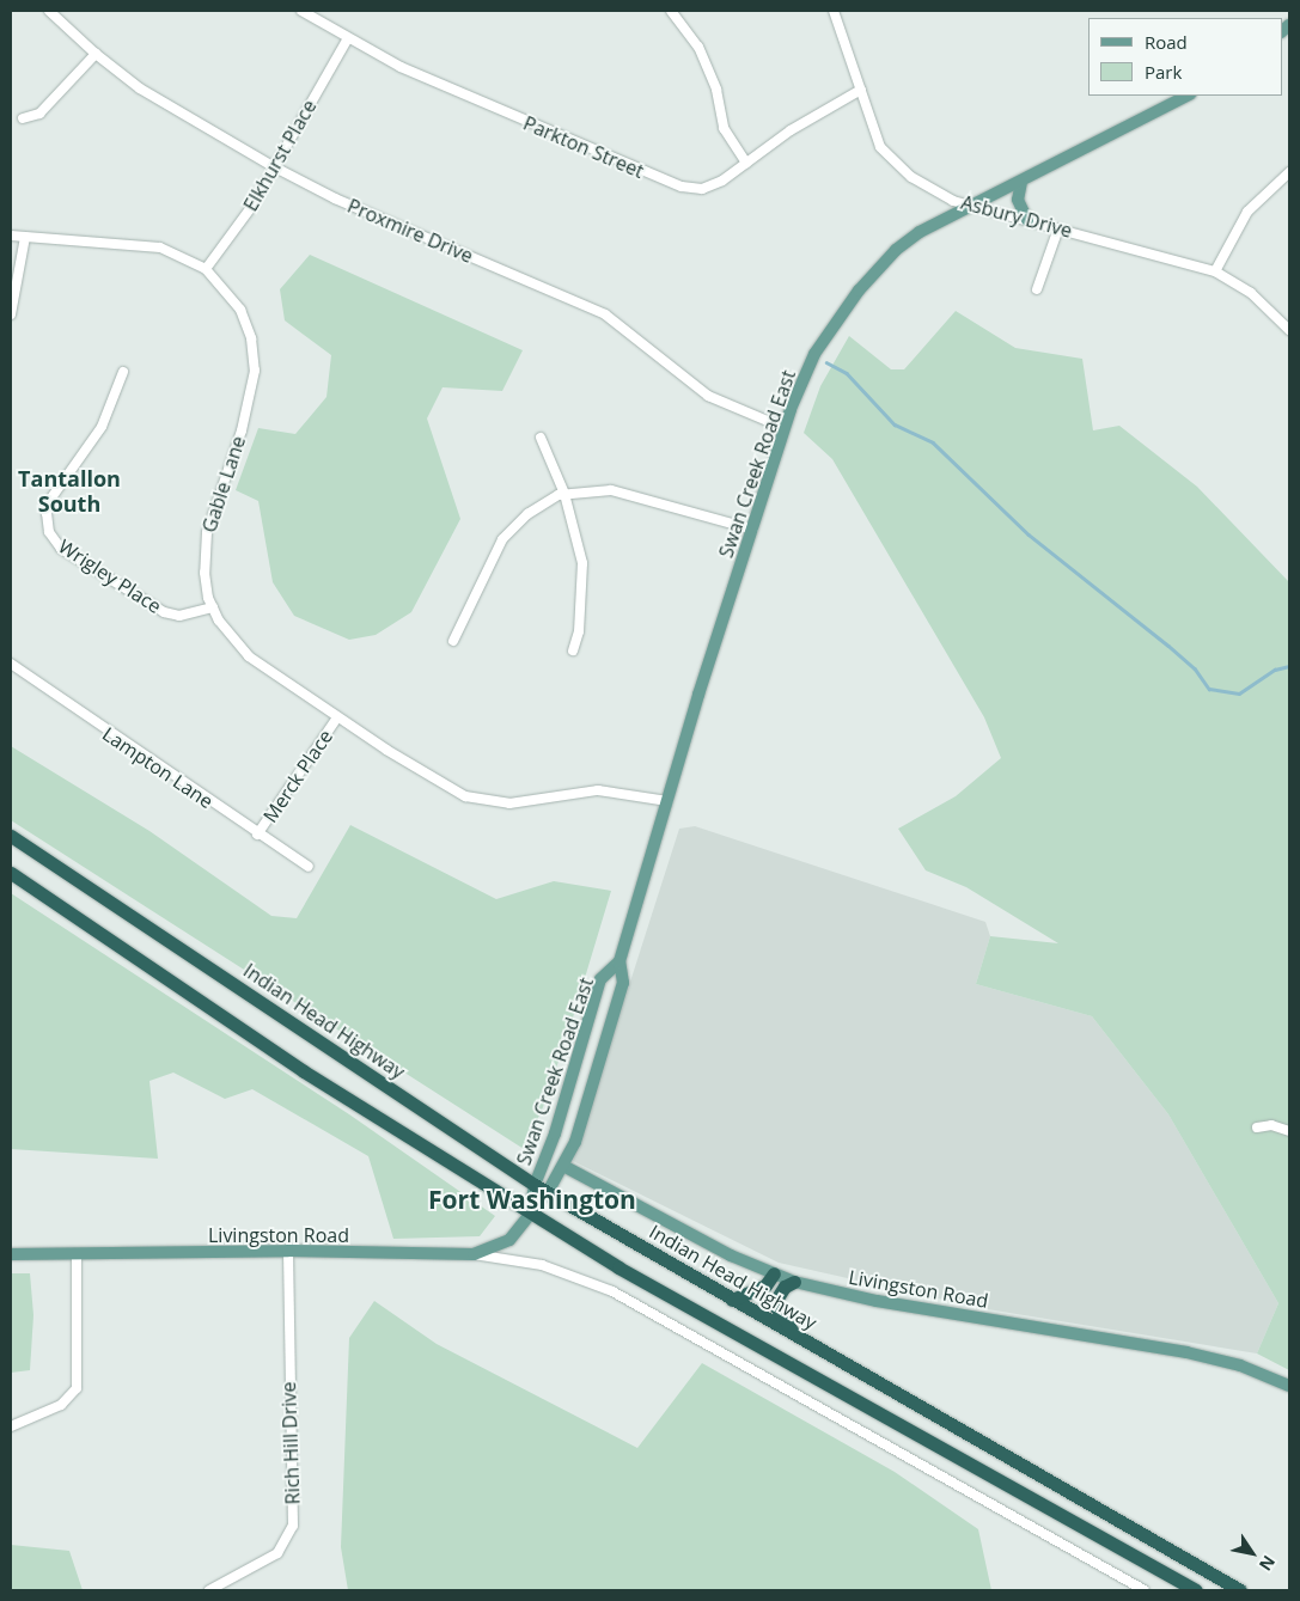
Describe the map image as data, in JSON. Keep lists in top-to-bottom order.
{
  "streets": {
    "highway": ["Indian Head Highway"],
    "main road": ["Swan Creek Road East", "Livingston Road"],
    "street": [
      "Parkton Street",
      "Elkhurst Place",
      "Asbury Drive",
      "Proxmire Drive",
      "Gable Lane",
      "Wrigley Place",
      "Lampton Lane",
      "Merck Place",
      "Rich Hill Drive"
    ]
  },
  "crossings": [
    ["Parkton Street", "Elkhurst Place"],
    ["Parkton Street", "Asbury Drive"],
    ["Elkhurst Place", "Proxmire Drive"],
    ["Elkhurst Place", "Gable Lane"],
    ["Asbury Drive", "Swan Creek Road East"],
    ["Proxmire Drive", "Swan Creek Road East"],
    ["Swan Creek Road East", "Gable Lane"],
    ["Swan Creek Road East", "Indian Head Highway"],
    ["Swan Creek Road East", "Livingston Road"],
    ["Gable Lane", "Wrigley Place"],
    ["Gable Lane", "Merck Place"],
    ["Lampton Lane", "Merck Place"],
    ["Livingston Road", "Rich Hill Drive"]
  ],
  "districts": ["Tantallon South", "Fort Washington"],
  "legend": ["Road", "Park"],
  "north": "bottom right"
}
